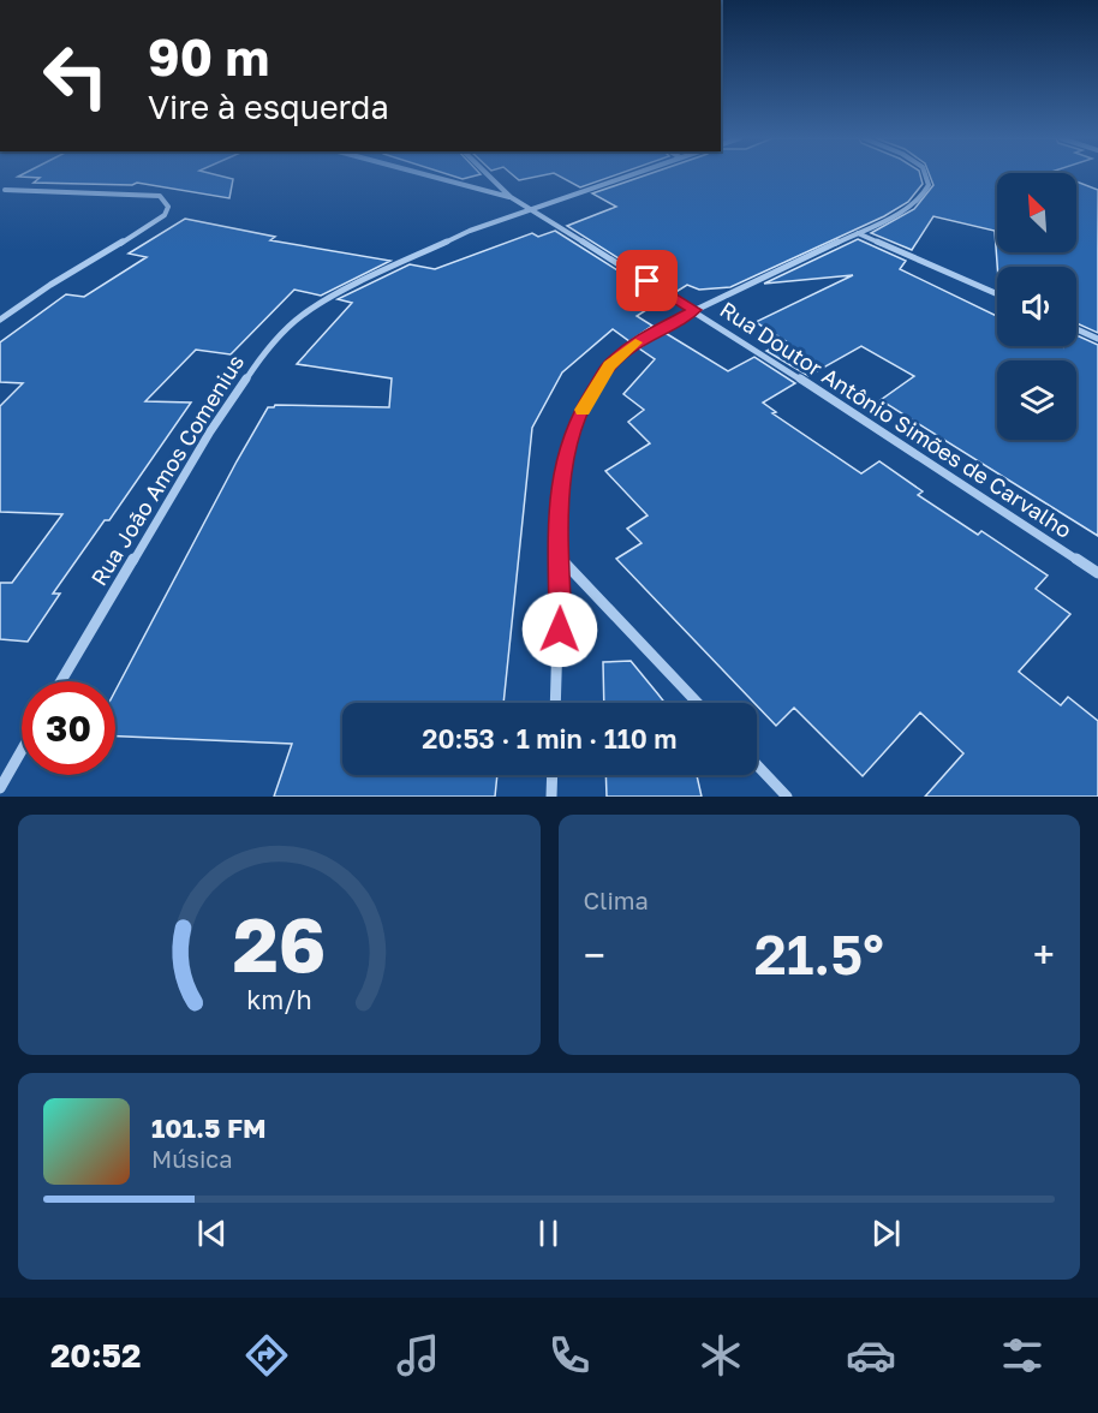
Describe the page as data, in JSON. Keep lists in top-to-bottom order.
{
  "streets": {
    "street": ["Rua Doutor Antônio Simões de Carvalho", "Rua João Amos Comenius"]
  },
  "crossings": [
    ["Rua Doutor Antônio Simões de Carvalho", "Rua João Amos Comenius"]
  ],
  "north": "top left",
  "page": {
    "turn": ["90 m", "Vire à esquerda"],
    "limit": "30",
    "trip": "20:53 · 1 min · 110 m",
    "tile": "Clima",
    "heat": ["−", "21.5°", "+"],
    "song": ["101.5 FM", "Música"],
    "tabs": "20:52",
    "gauge": ["26", "km/h"]
  }
}
